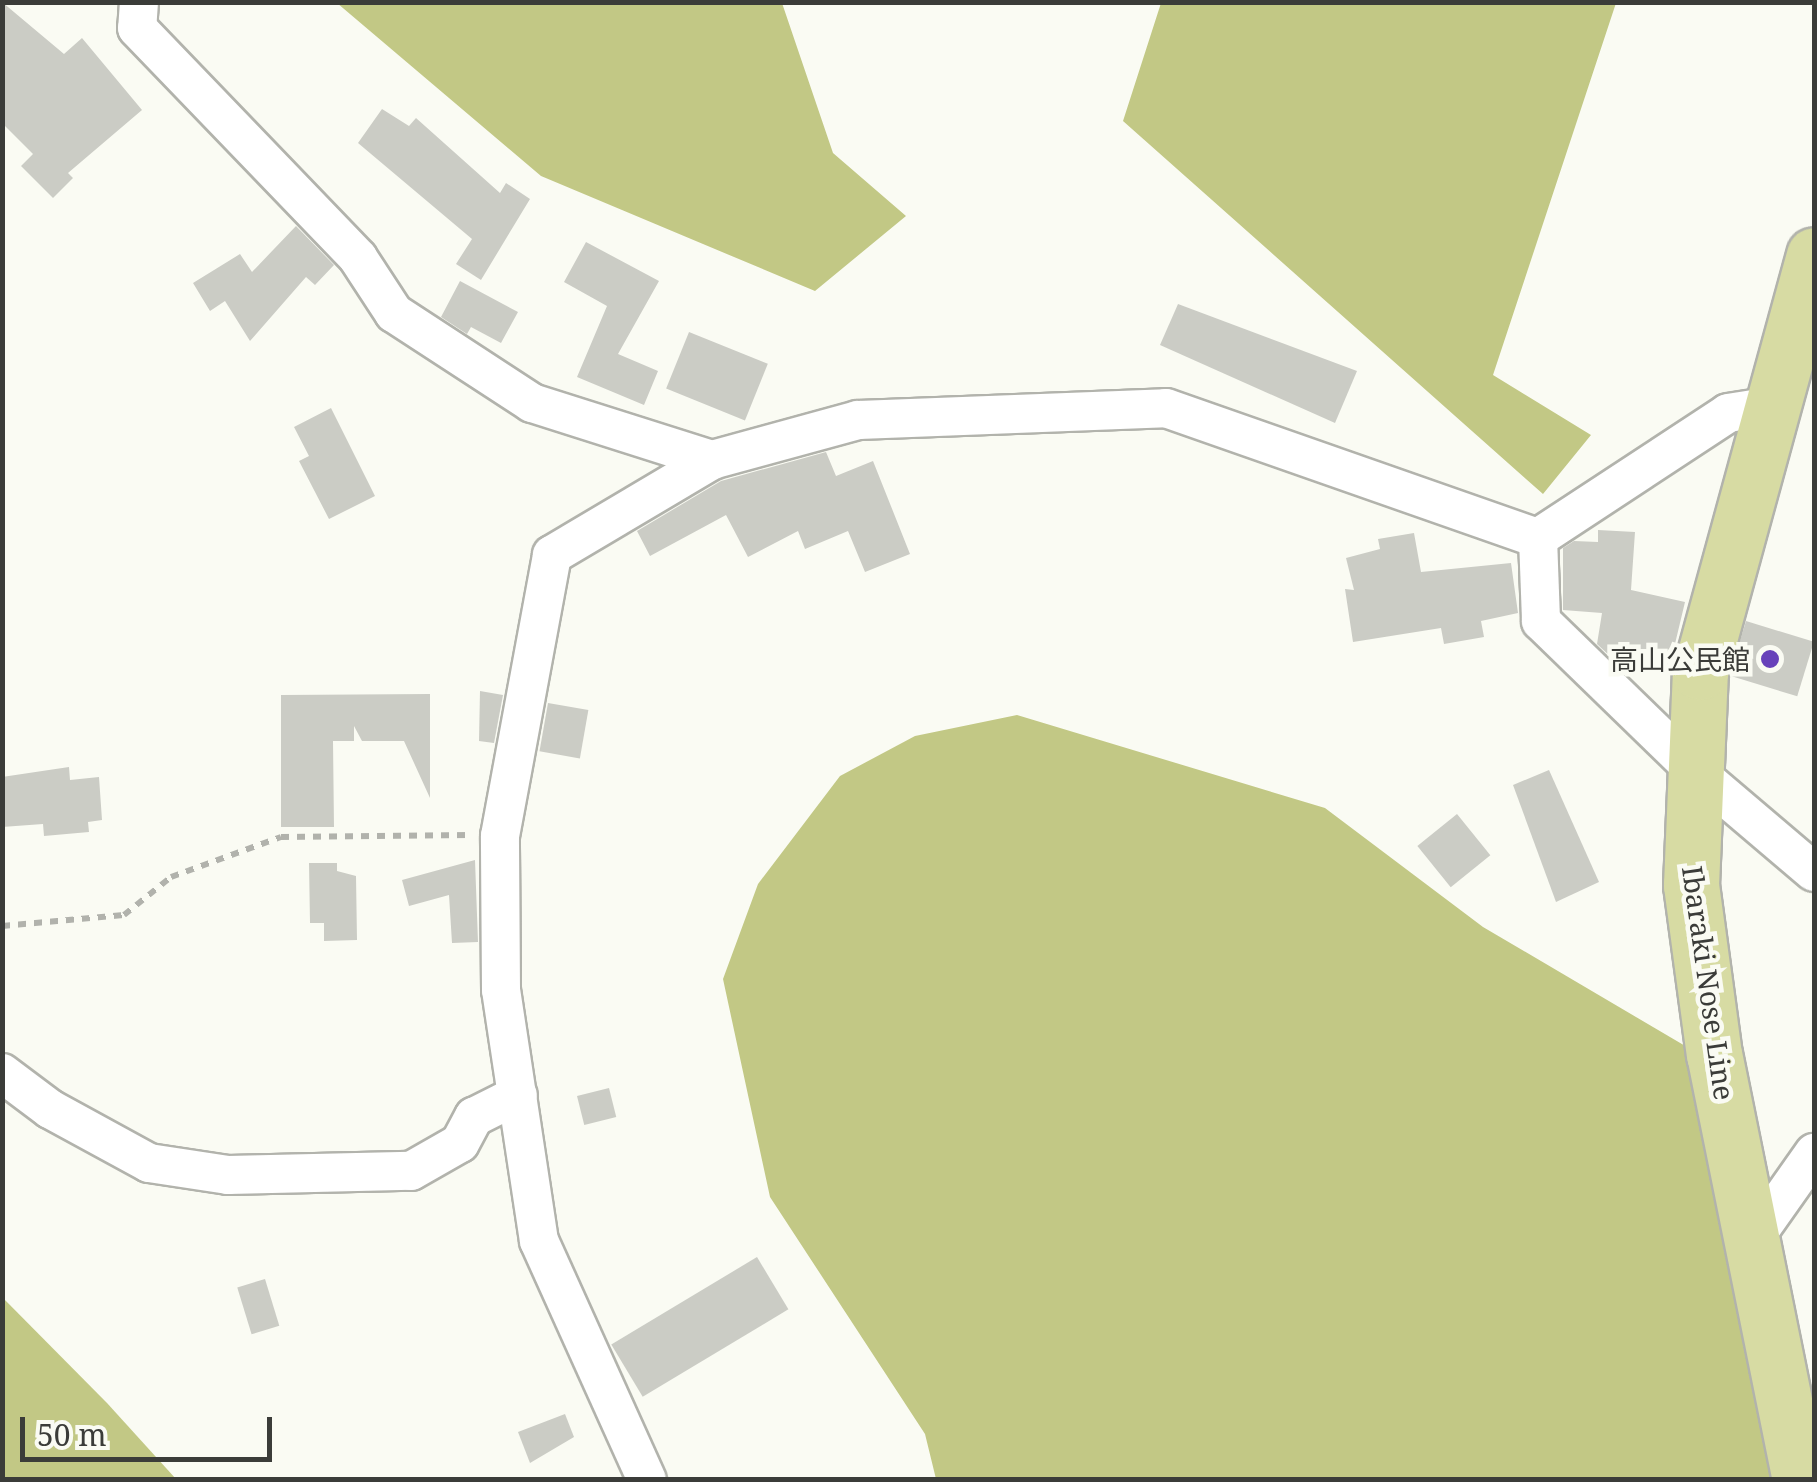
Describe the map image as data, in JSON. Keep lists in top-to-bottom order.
{
  "streets": {
    "main road": ["Ibaraki Nose Line"]
  },
  "places": ["高山公民館"],
  "scale_bar": "50 m"
}
